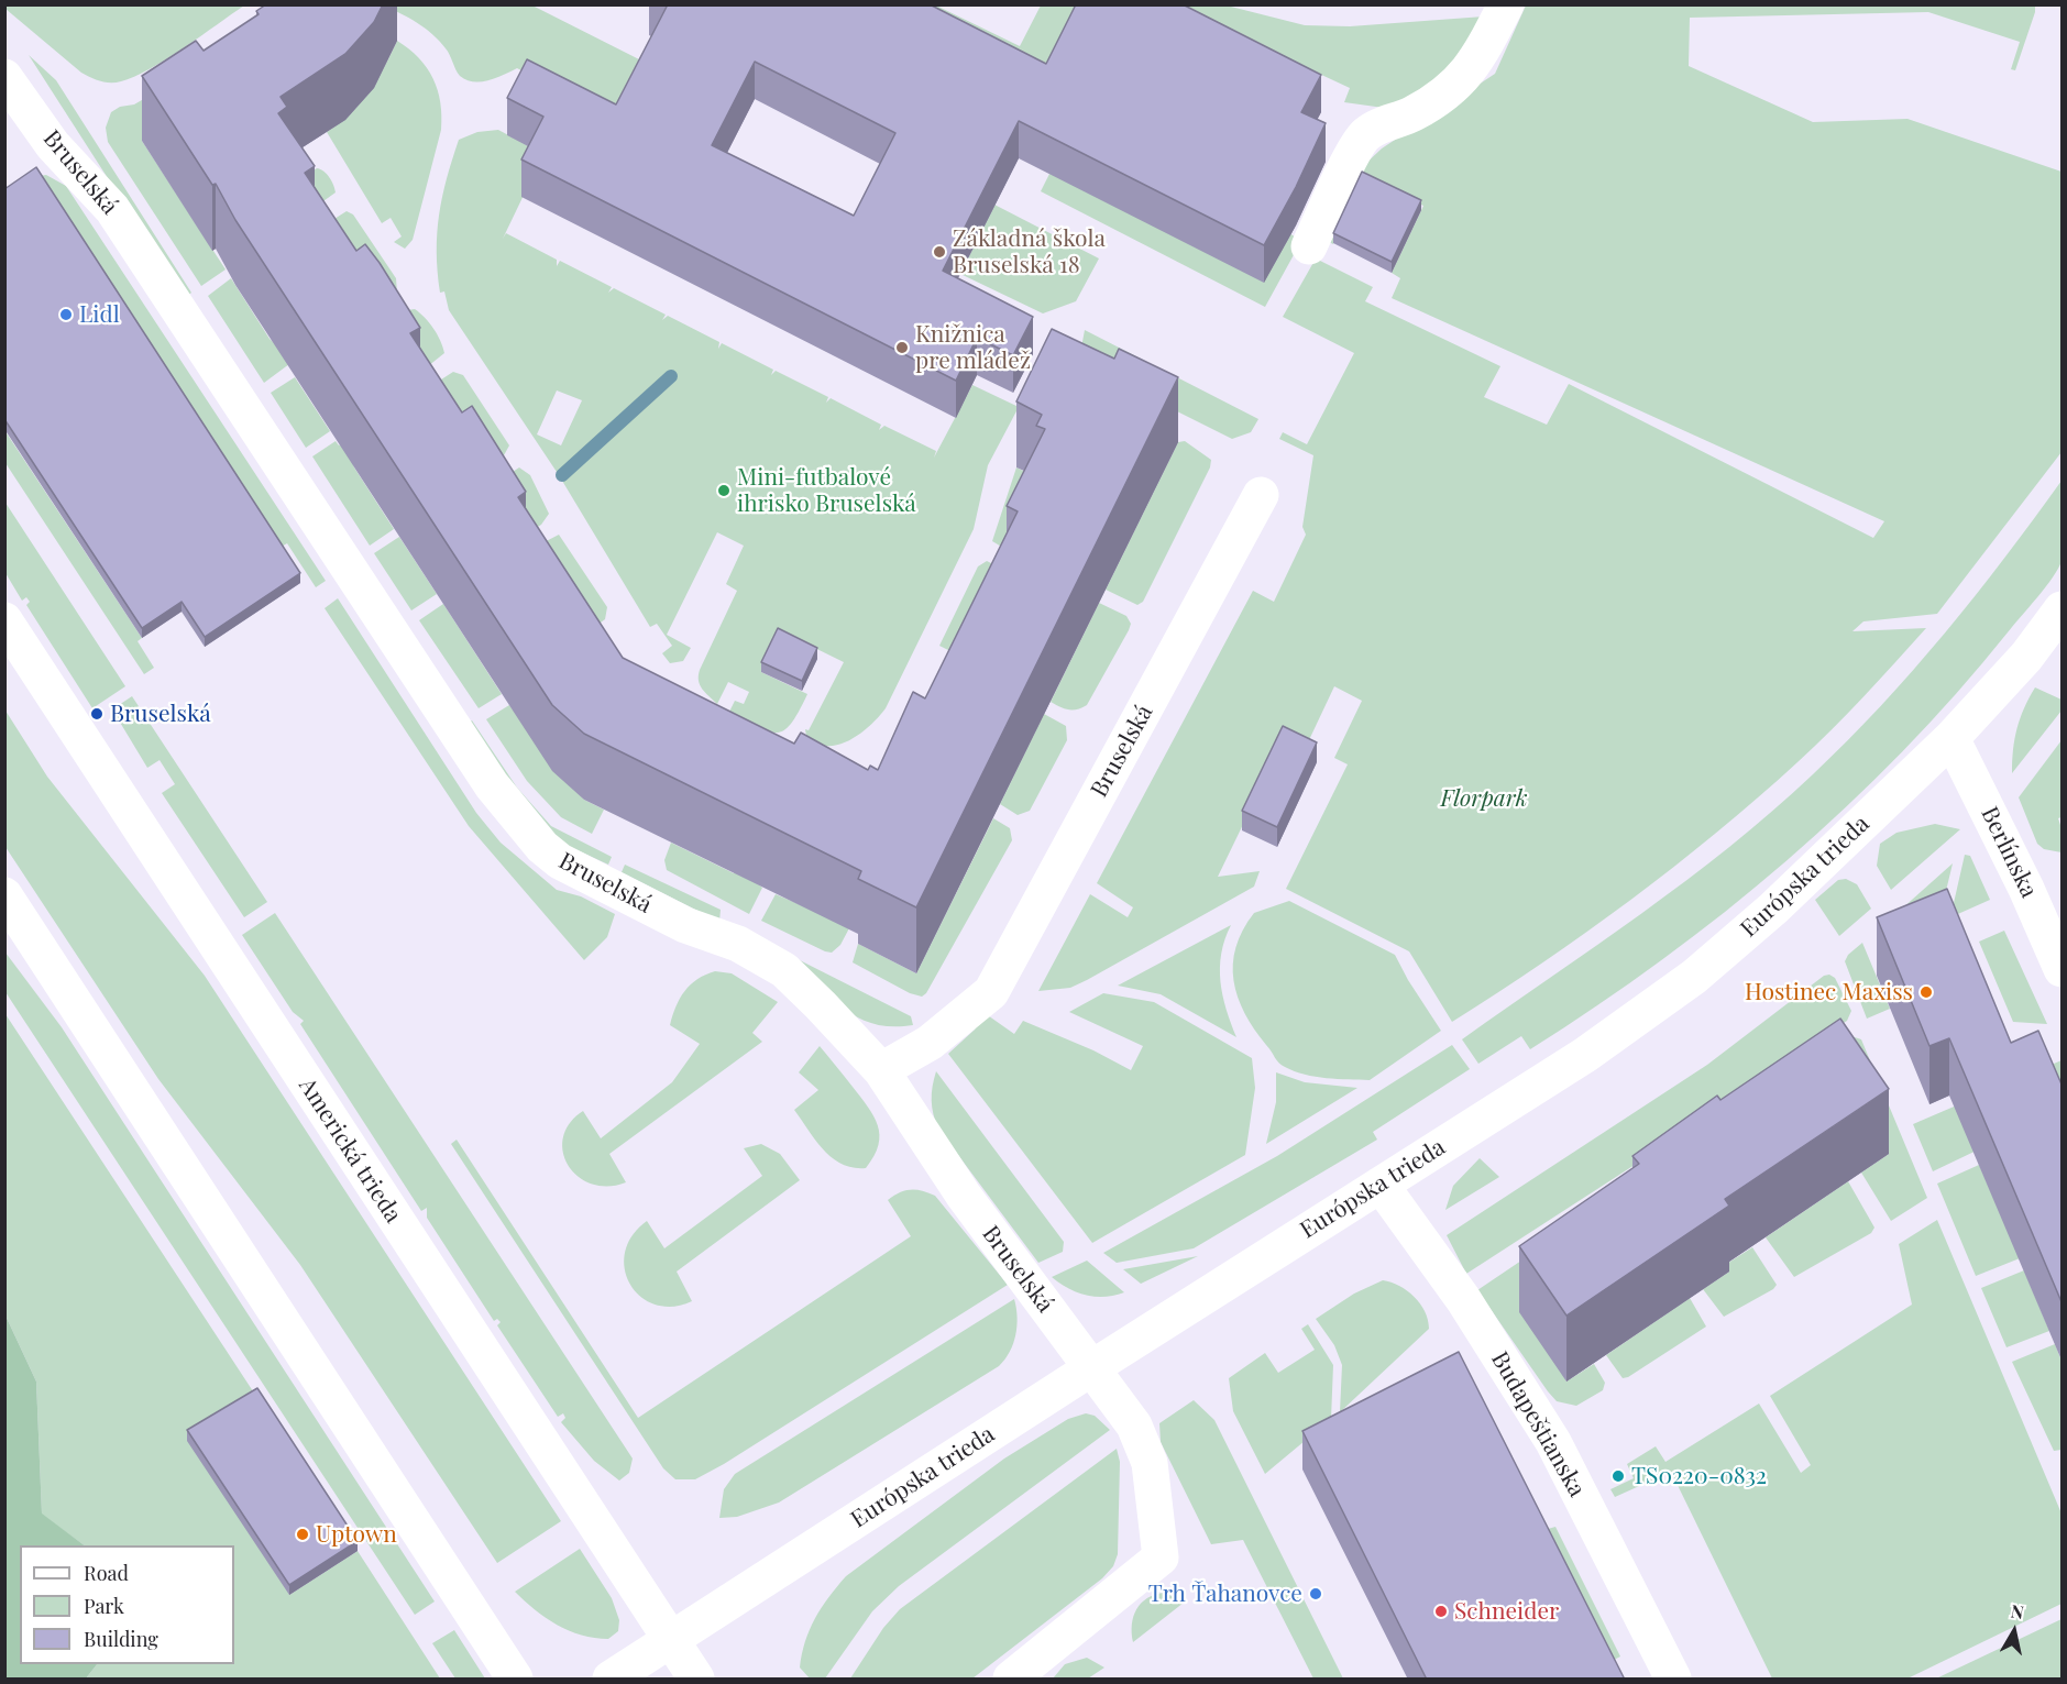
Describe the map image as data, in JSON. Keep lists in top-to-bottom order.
{
  "streets": {
    "street": [
      "Bruselská",
      "Berlínska",
      "Európska trieda",
      "Americká trieda",
      "Budapeštianska"
    ]
  },
  "crossings": [
    ["Bruselská", "Európska trieda"],
    ["Berlínska", "Európska trieda"],
    ["Európska trieda", "Americká trieda"],
    ["Európska trieda", "Budapeštianska"]
  ],
  "parks": ["Florpark"],
  "places": [
    "Základná škola Bruselská 18",
    "Lidl",
    "Knižnica pre mládež",
    "Mini-futbalové ihrisko Bruselská",
    "Bruselská",
    "Hostinec Maxiss",
    "TS0220-0832",
    "Uptown",
    "Trh Ťahanovce",
    "Schneider"
  ],
  "legend": ["Road", "Park", "Building"],
  "north": "top"
}
